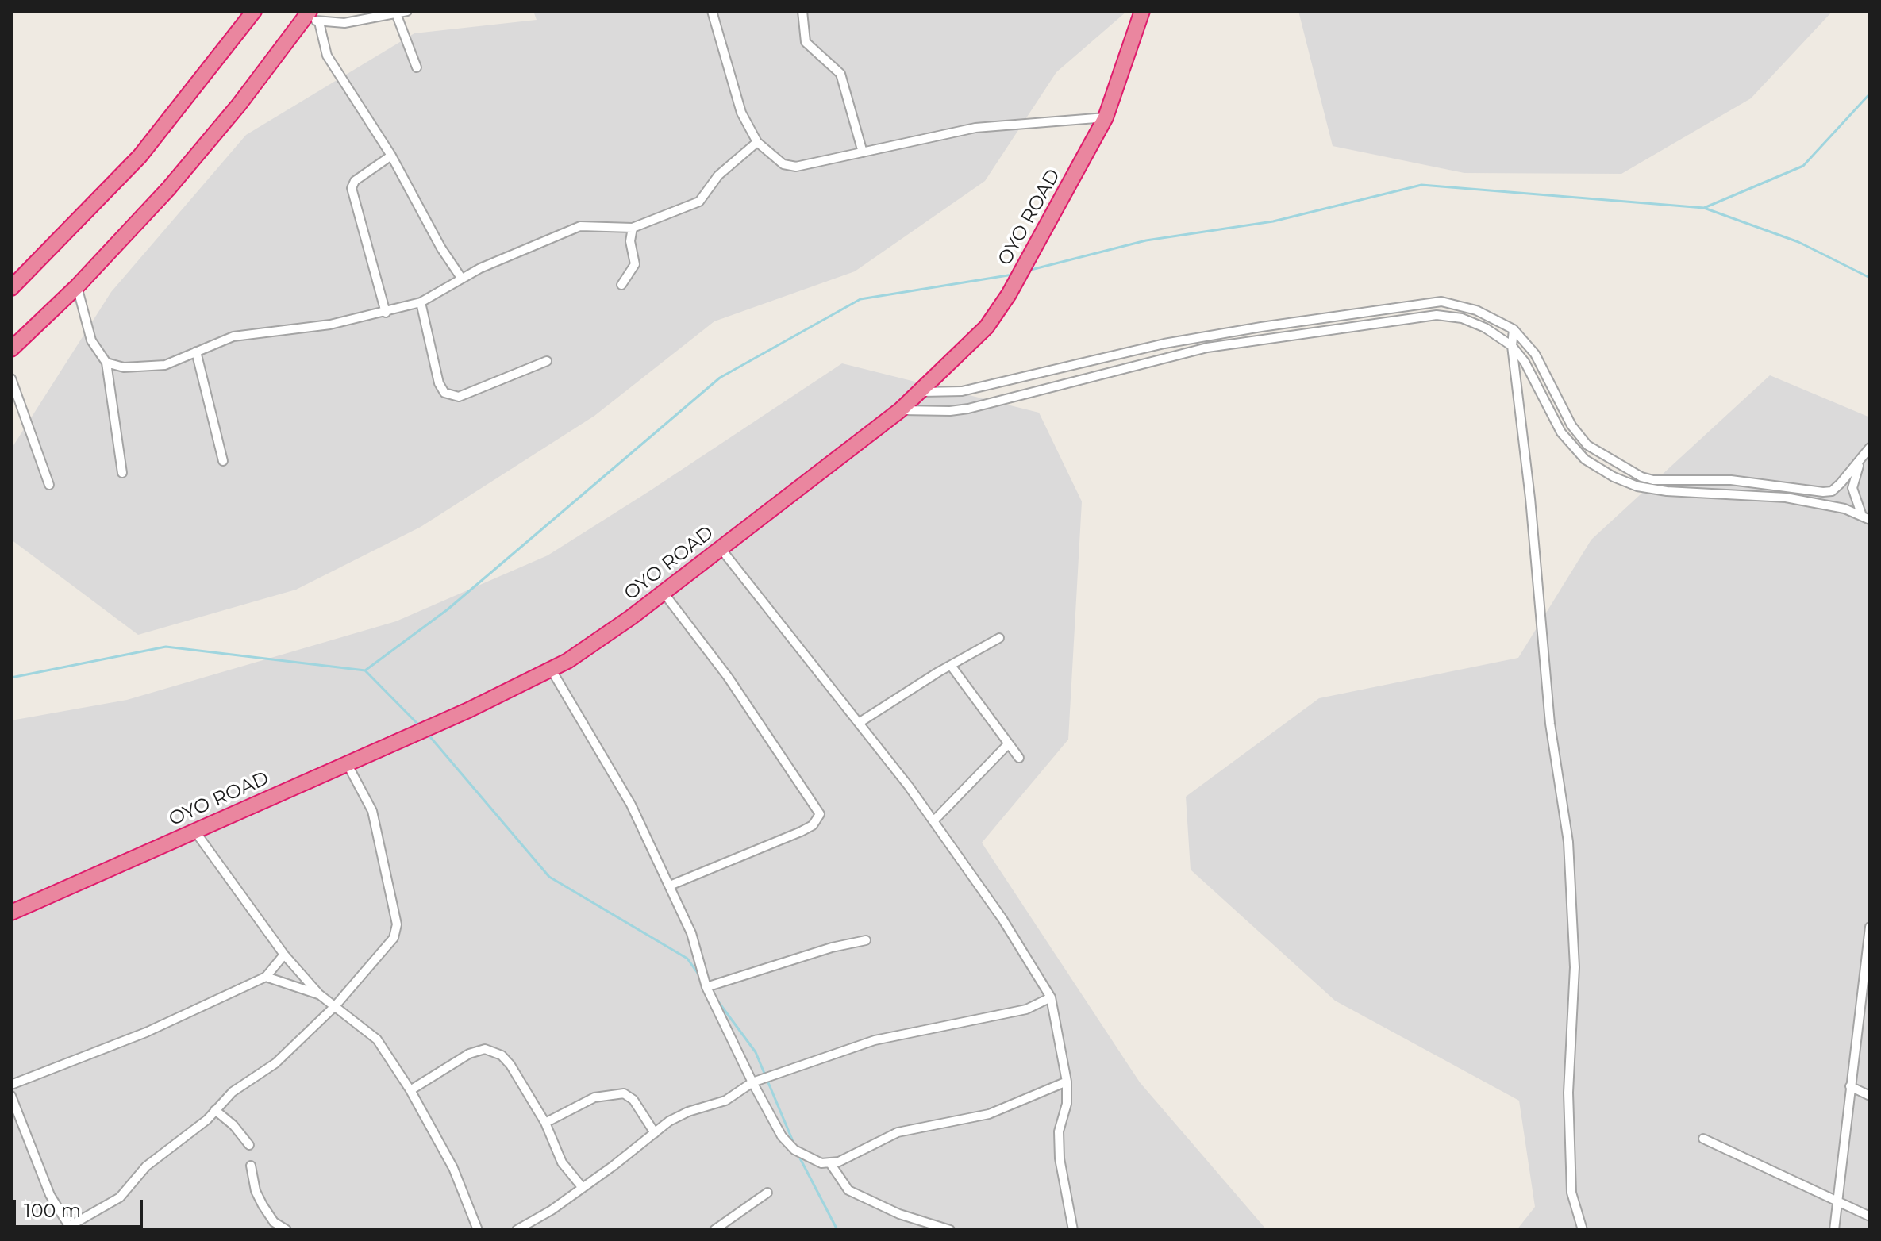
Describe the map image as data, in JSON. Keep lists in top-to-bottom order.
{
  "streets": {
    "highway": ["OYO ROAD"]
  },
  "scale_bar": "100 m"
}
